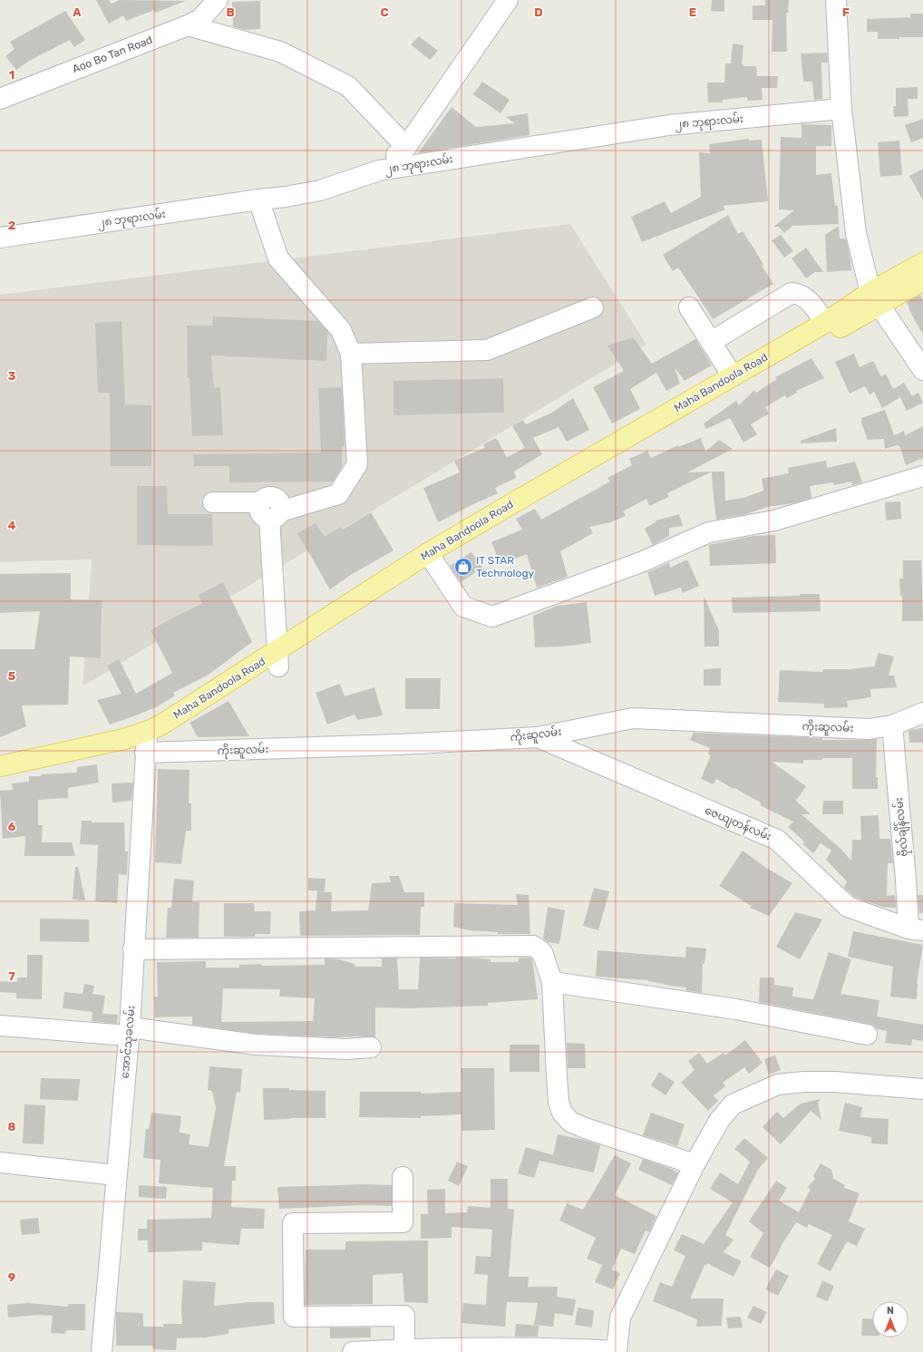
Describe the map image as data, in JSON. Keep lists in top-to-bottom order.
{
  "streets": {
    "main road": ["Maha Bandoola Road"],
    "street": [
      "Aoo Bo Tan Road",
      "၂၈ ဘုရားလမ်း",
      "ကိုးဆူလမ်း",
      "ဇေယျတန်လမ်း",
      "ဗိုလ်ချိန်လမ်း",
      "အောင်သုခလမ်း"
    ]
  },
  "crossings": [
    ["Maha Bandoola Road", "ကိုးဆူလမ်း"],
    ["Maha Bandoola Road", "အောင်သုခလမ်း"],
    ["ကိုးဆူလမ်း", "ဇေယျတန်လမ်း"],
    ["ကိုးဆူလမ်း", "ဗိုလ်ချိန်လမ်း"],
    ["ကိုးဆူလမ်း", "အောင်သုခလမ်း"],
    ["ဇေယျတန်လမ်း", "ဗိုလ်ချိန်လမ်း"]
  ],
  "places": {
    "shop": ["IT STAR Technology"]
  },
  "north": "top",
  "grid": {
    "columns": [
      "A",
      "B",
      "C",
      "D",
      "E",
      "F"
    ],
    "rows": [
      "1",
      "2",
      "3",
      "4",
      "5",
      "6",
      "7",
      "8",
      "9"
    ]
  }
}
